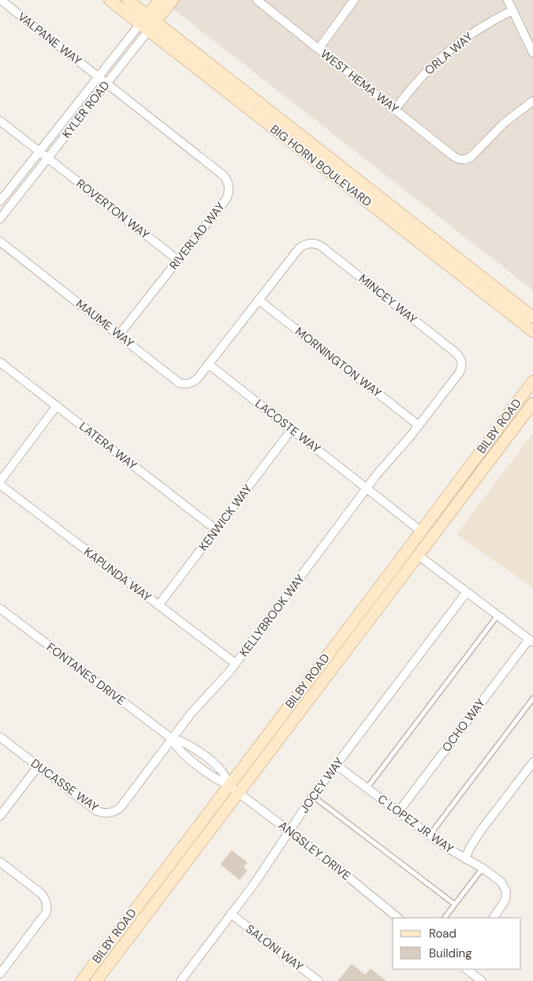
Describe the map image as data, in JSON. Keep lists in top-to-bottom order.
{
  "streets": {
    "main road": ["KYLER ROAD", "BIG HORN BOULEVARD", "BILBY ROAD"],
    "street": [
      "VALPANE WAY",
      "ORLA WAY",
      "WEST HEMA WAY",
      "ROVERTON WAY",
      "RIVERLAD WAY",
      "MINCEY WAY",
      "MAUME WAY",
      "MORNINGTON WAY",
      "LACOSTE WAY",
      "LATERA WAY",
      "KENWICK WAY",
      "KAPUNDA WAY",
      "KELLYBROOK WAY",
      "FONTANES DRIVE",
      "OCHO WAY",
      "DUCASSE WAY",
      "JOCEY WAY",
      "C LOPEZ JR WAY",
      "ANGSLEY DRIVE",
      "SALONI WAY"
    ]
  },
  "crossings": [
    ["VALPANE WAY", "KYLER ROAD"],
    ["VALPANE WAY", "RIVERLAD WAY"],
    ["ORLA WAY", "WEST HEMA WAY"],
    ["KYLER ROAD", "BIG HORN BOULEVARD"],
    ["KYLER ROAD", "ROVERTON WAY"],
    ["KYLER ROAD", "RIVERLAD WAY"],
    ["ROVERTON WAY", "RIVERLAD WAY"],
    ["RIVERLAD WAY", "MAUME WAY"],
    ["MINCEY WAY", "MAUME WAY"],
    ["MINCEY WAY", "MORNINGTON WAY"],
    ["MINCEY WAY", "LACOSTE WAY"],
    ["MINCEY WAY", "KELLYBROOK WAY"],
    ["MAUME WAY", "LACOSTE WAY"],
    ["LACOSTE WAY", "BILBY ROAD"],
    ["LACOSTE WAY", "KENWICK WAY"],
    ["LACOSTE WAY", "KELLYBROOK WAY"],
    ["BILBY ROAD", "FONTANES DRIVE"],
    ["BILBY ROAD", "ANGSLEY DRIVE"],
    ["LATERA WAY", "KENWICK WAY"],
    ["KENWICK WAY", "KAPUNDA WAY"],
    ["KAPUNDA WAY", "KELLYBROOK WAY"],
    ["KELLYBROOK WAY", "FONTANES DRIVE"],
    ["KELLYBROOK WAY", "DUCASSE WAY"],
    ["FONTANES DRIVE", "DUCASSE WAY"],
    ["FONTANES DRIVE", "ANGSLEY DRIVE"],
    ["OCHO WAY", "C LOPEZ JR WAY"],
    ["JOCEY WAY", "C LOPEZ JR WAY"],
    ["JOCEY WAY", "ANGSLEY DRIVE"],
    ["JOCEY WAY", "SALONI WAY"]
  ],
  "legend": ["Road", "Building"]
}
